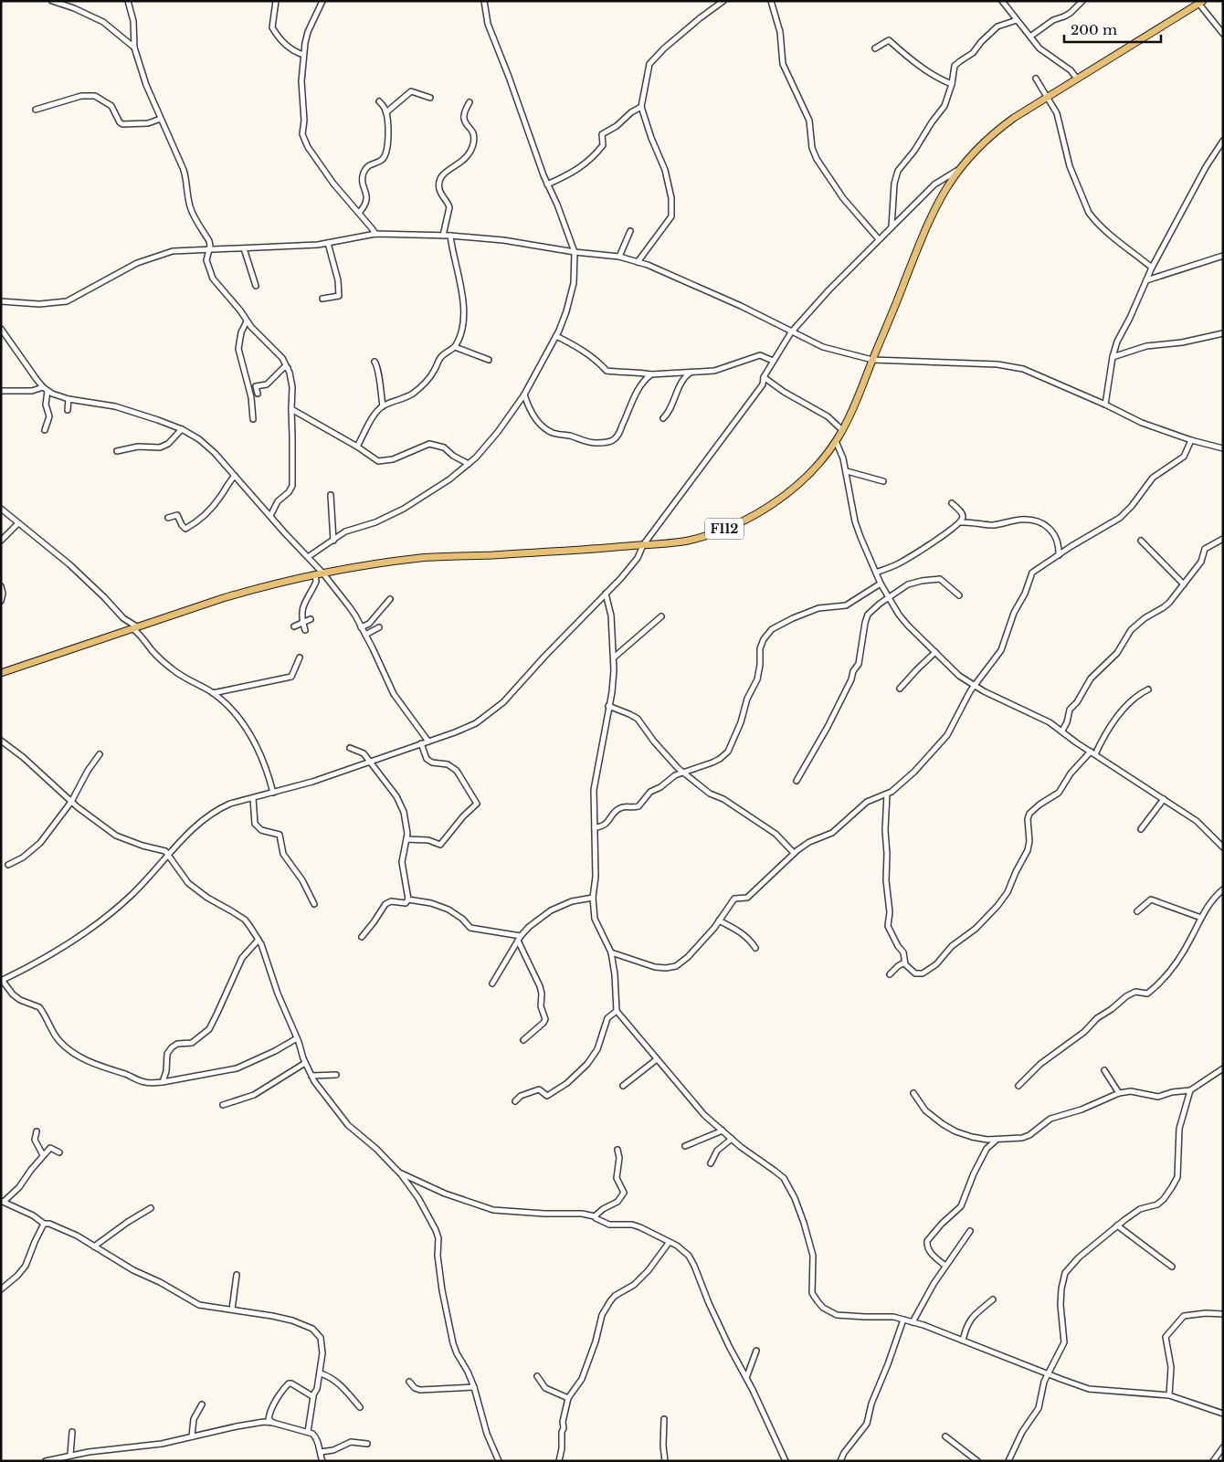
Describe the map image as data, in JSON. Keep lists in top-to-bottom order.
{
  "streets": {
    "main road": ["F112"]
  },
  "scale_bar": "200 m"
}
